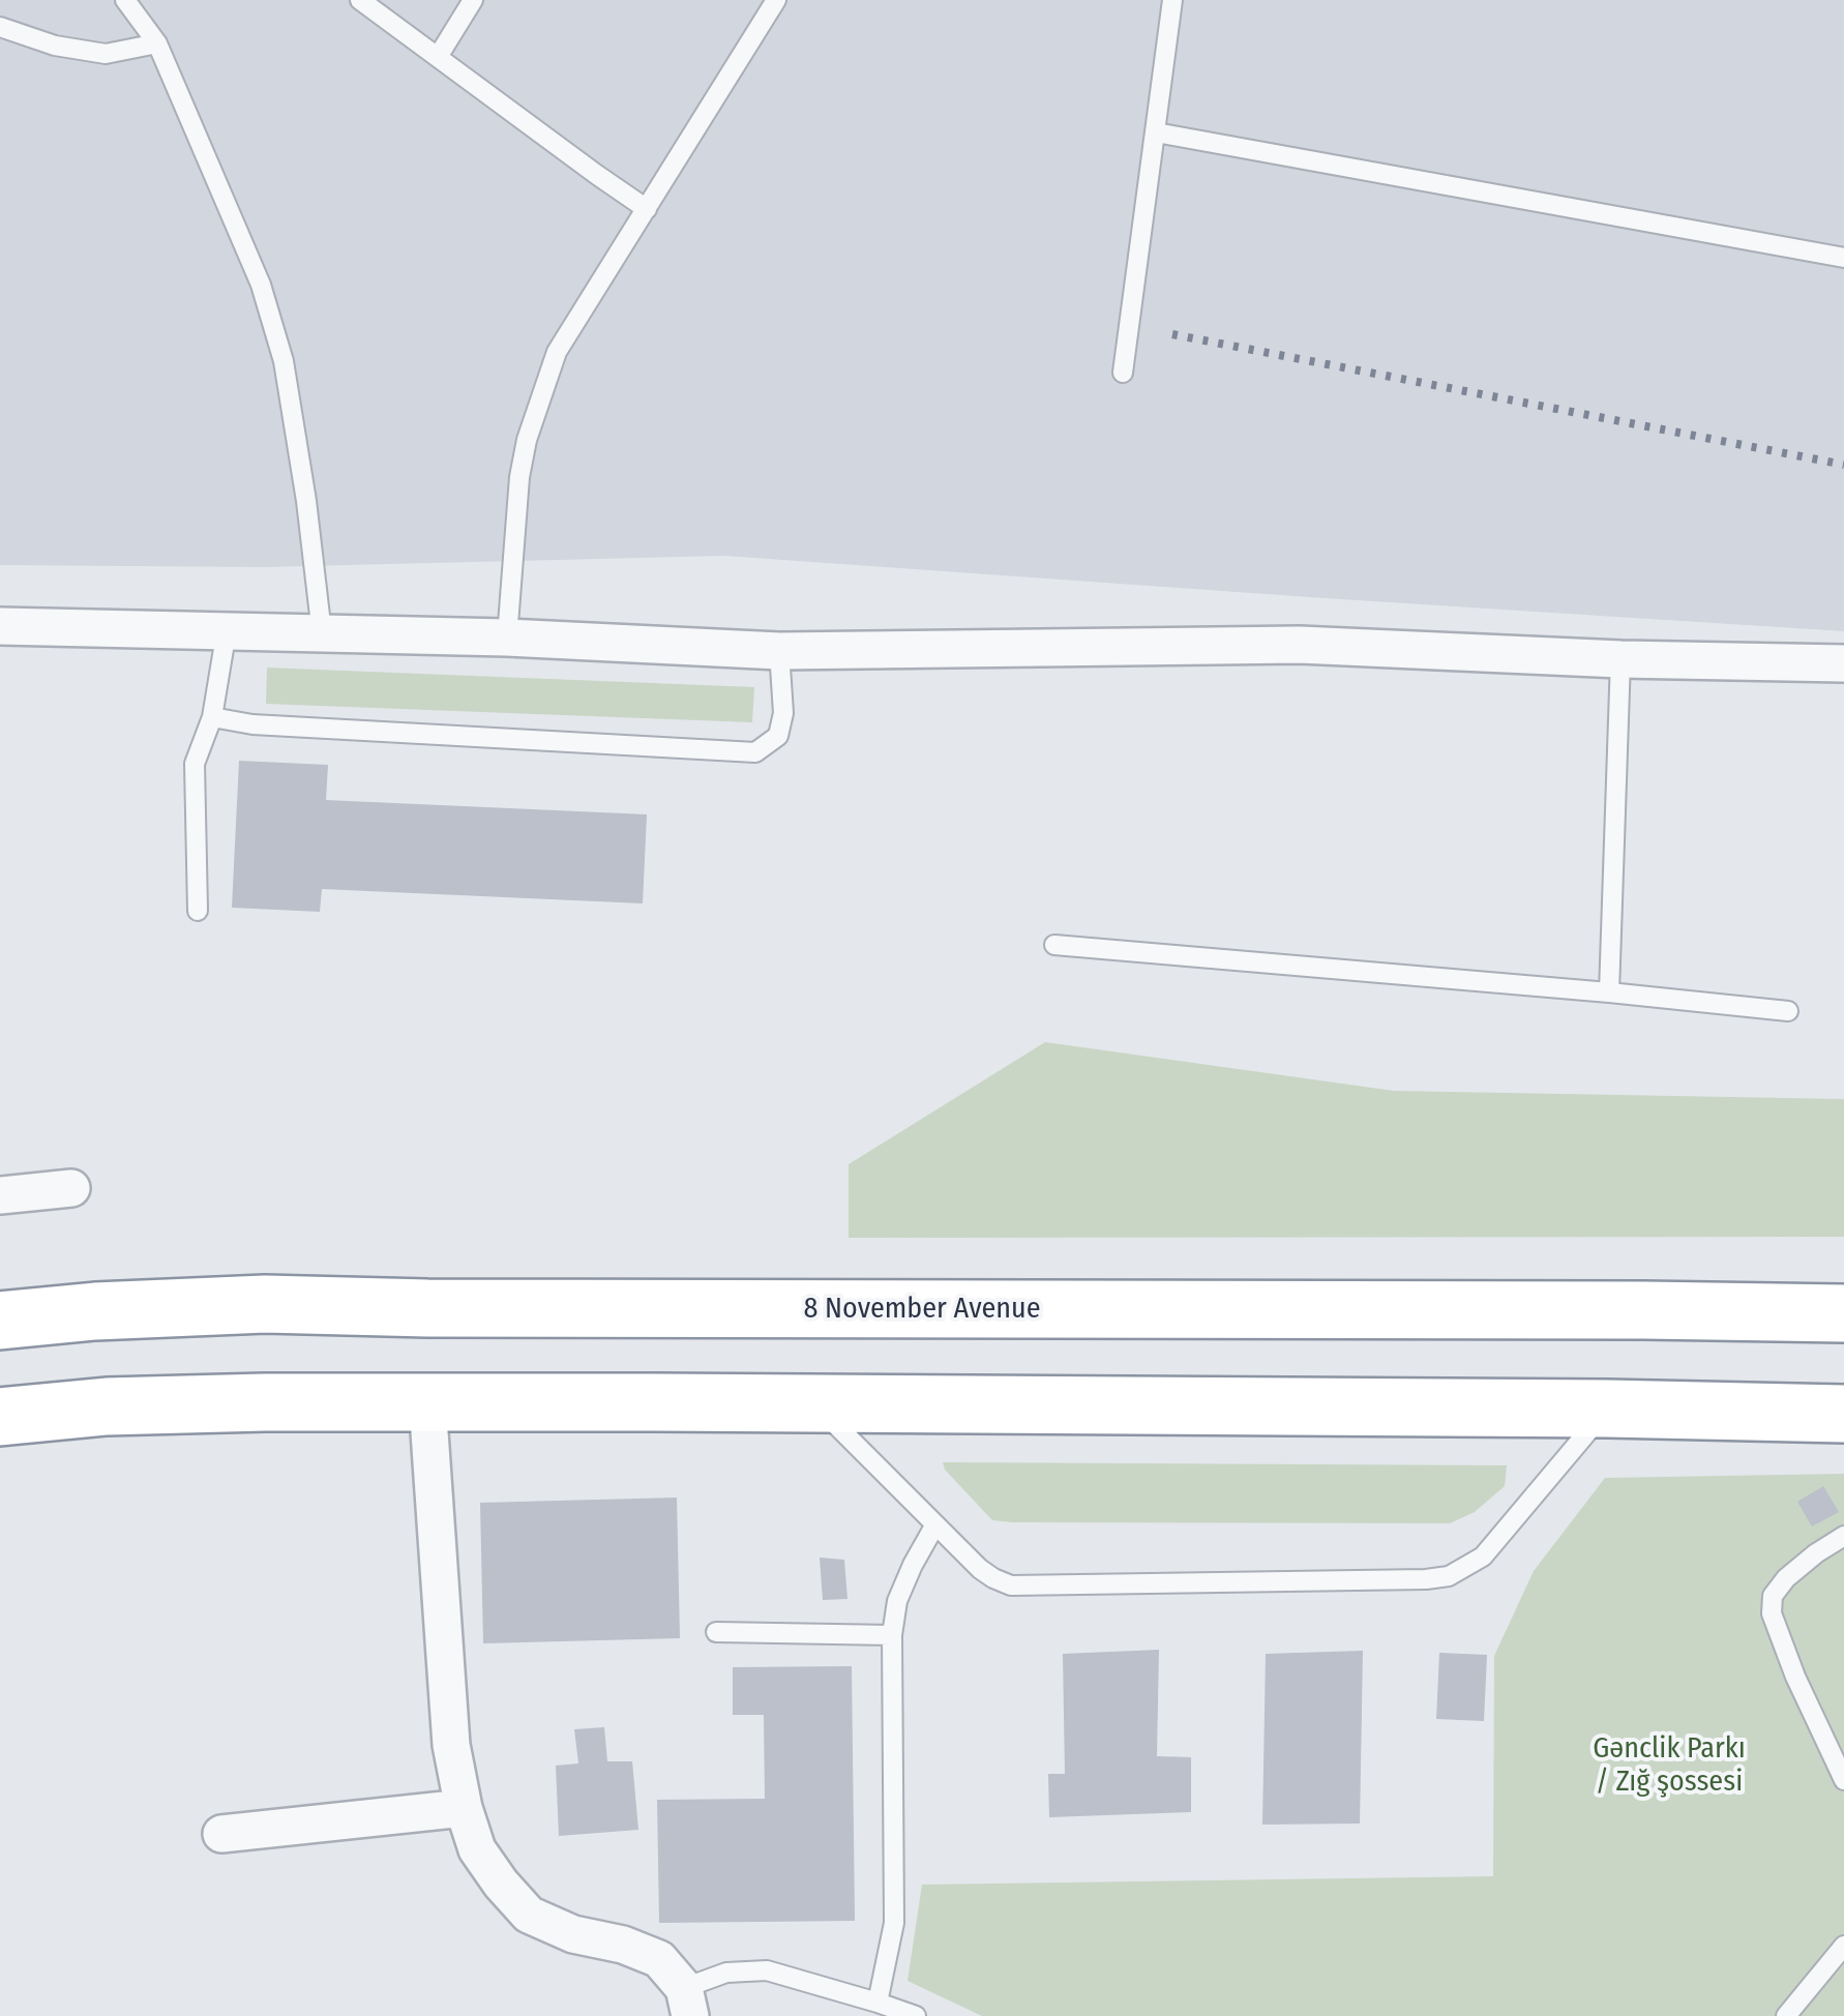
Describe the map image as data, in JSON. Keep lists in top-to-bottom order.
{
  "streets": {
    "highway": ["8 November Avenue"]
  },
  "parks": ["Gənclik Parkı / Zığ şossesi"]
}
